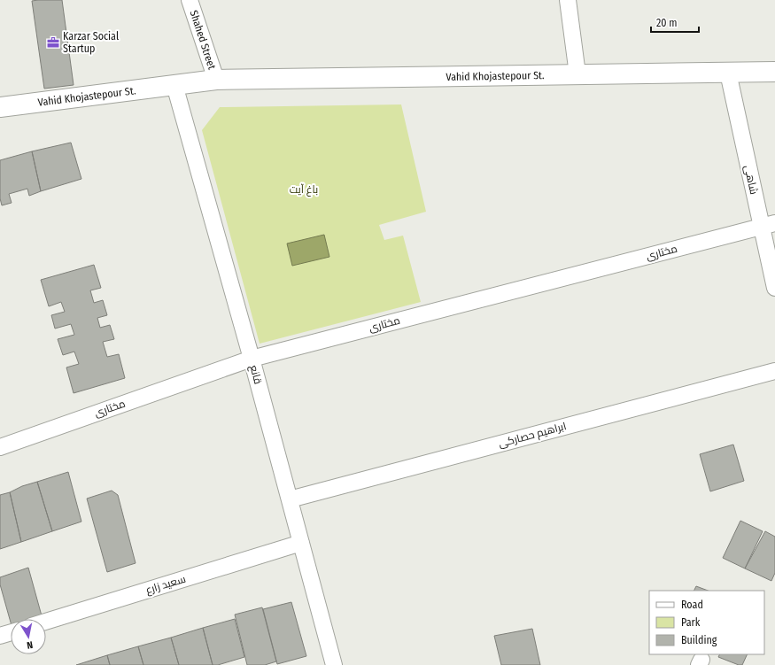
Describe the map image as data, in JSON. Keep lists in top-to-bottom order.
{
  "streets": {
    "main road": ["Vahid Khojastepour St."],
    "street": [
      "Shahed Street",
      "شاهی",
      "مختاری",
      "قانع",
      "ابراهیم حصارکی",
      "سعید زارع"
    ]
  },
  "crossings": [
    ["Shahed Street", "Vahid Khojastepour St."],
    ["Vahid Khojastepour St.", "شاهی"],
    ["Vahid Khojastepour St.", "قانع"],
    ["شاهی", "مختاری"],
    ["مختاری", "قانع"],
    ["قانع", "ابراهیم حصارکی"],
    ["قانع", "سعید زارع"]
  ],
  "parks": ["باغ آیت"],
  "places": {
    "office": ["Karzar Social Startup"]
  },
  "legend": ["Road", "Park", "Building"],
  "scale_bar": "20 m",
  "north": "bottom"
}
